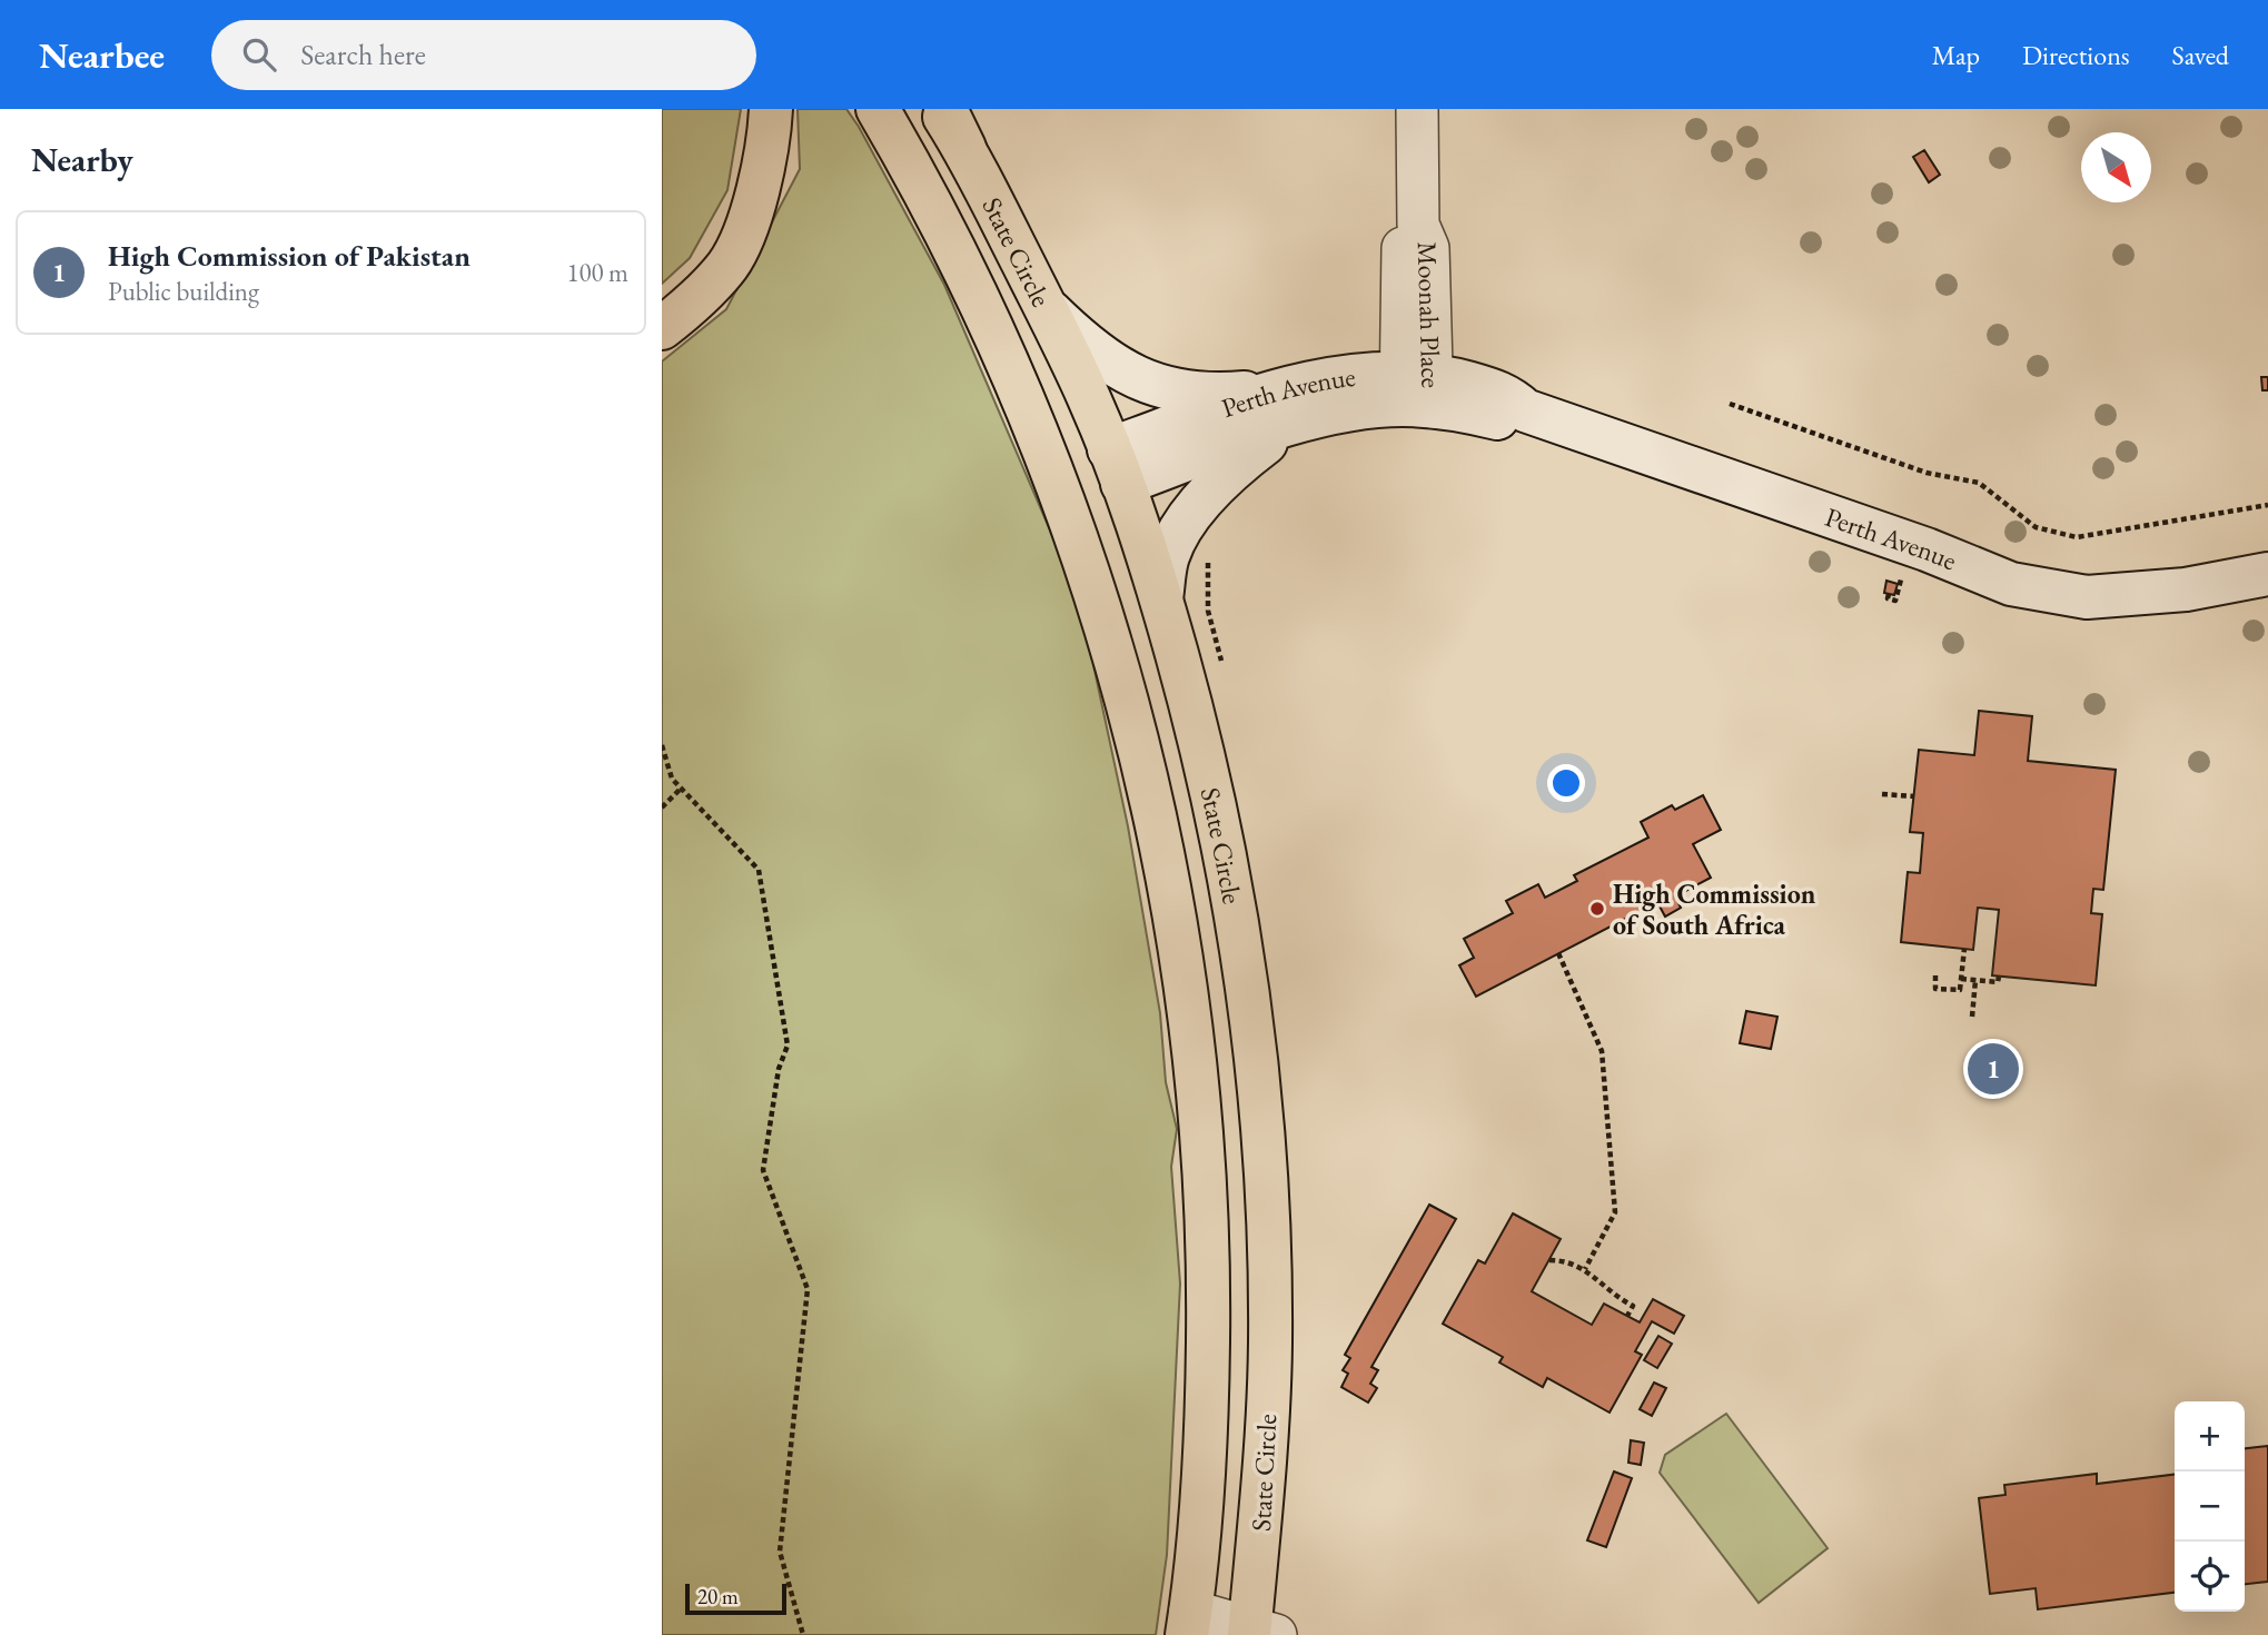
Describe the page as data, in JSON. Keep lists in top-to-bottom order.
{
  "streets": {
    "main road": ["State Circle", "Perth Avenue"],
    "street": ["Moonah Place"]
  },
  "crossings": [
    ["State Circle", "Perth Avenue"],
    ["Moonah Place", "Perth Avenue"]
  ],
  "places": ["High Commission of South Africa"],
  "scale_bar": "20 m",
  "north": "bottom right",
  "page": {
    "header": "Nearbee",
    "search": "Search here",
    "nav": ["Map", "Directions", "Saved"],
    "heading": "Nearby",
    "list": [
      {
        "mark": "1",
        "name": "High Commission of Pakistan",
        "note": "Public building",
        "value": "100 m"
      }
    ],
    "pins": "1",
    "map_buttons": ["+", "−"],
    "scale": "20 m"
  }
}
